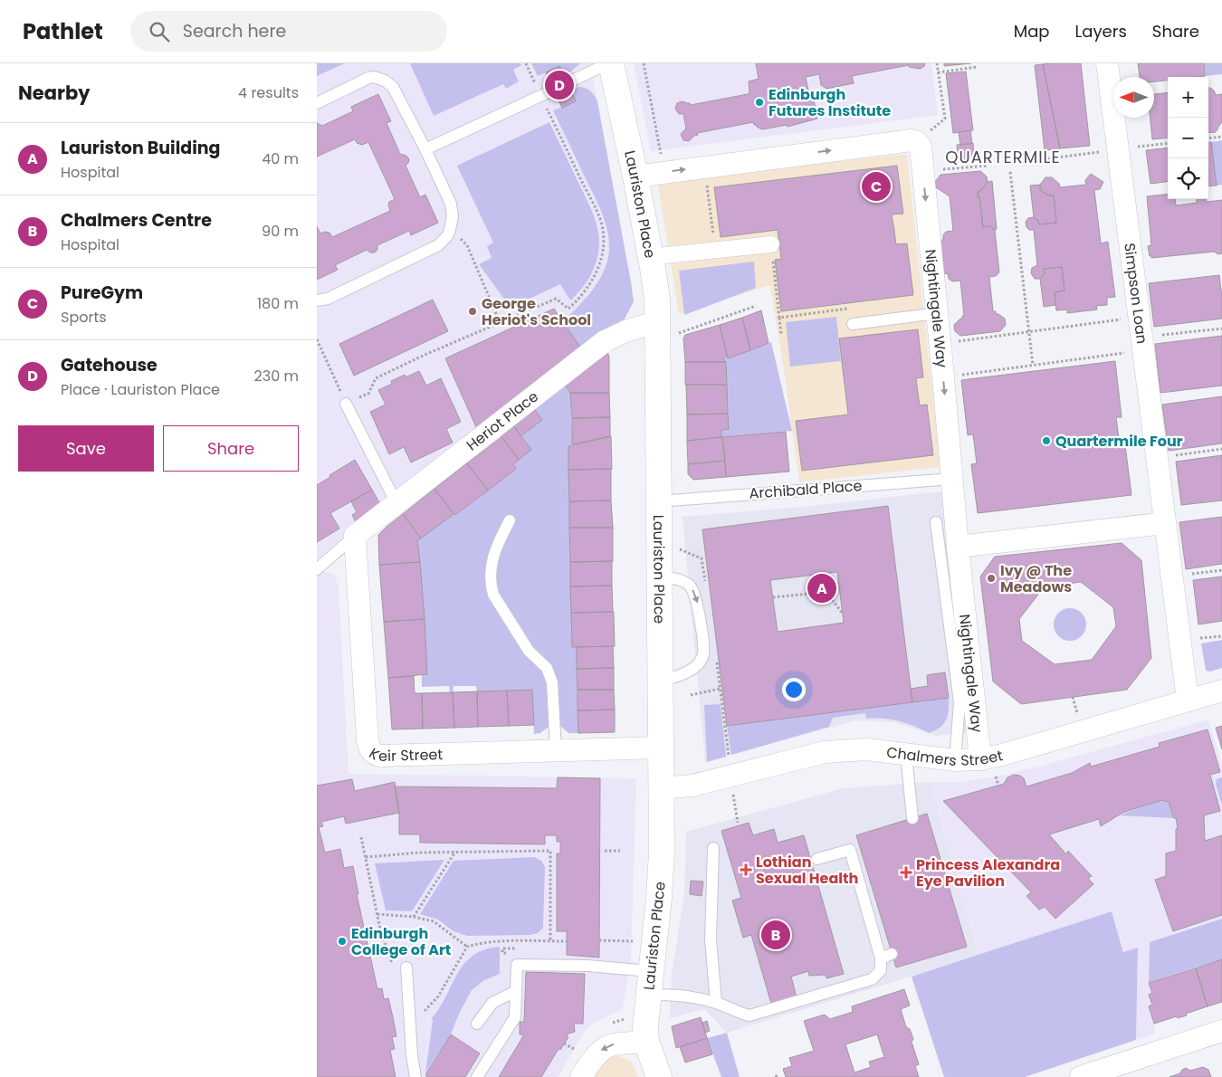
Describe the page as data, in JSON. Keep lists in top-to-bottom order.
{
  "streets": {
    "street": [
      "Lauriston Place",
      "Simpson Loan",
      "Nightingale Way",
      "Heriot Place",
      "Keir Street",
      "Chalmers Street"
    ],
    "lane": ["Archibald Place"]
  },
  "crossings": [
    ["Lauriston Place", "Heriot Place"],
    ["Lauriston Place", "Archibald Place"],
    ["Lauriston Place", "Keir Street"],
    ["Lauriston Place", "Chalmers Street"],
    ["Simpson Loan", "Chalmers Street"],
    ["Nightingale Way", "Archibald Place"],
    ["Nightingale Way", "Chalmers Street"],
    ["Heriot Place", "Keir Street"]
  ],
  "one_way": ["Nightingale Way"],
  "districts": ["QUARTERMILE"],
  "places": {
    "other": [
      "Edinburgh Futures Institute",
      "George Heriot's School",
      "Quartermile Four",
      "Ivy @ The Meadows",
      "Edinburgh College of Art"
    ],
    "health": ["Lothian Sexual Health", "Princess Alexandra Eye Pavilion"]
  },
  "north": "left",
  "page": {
    "header": "Pathlet",
    "search": "Search here",
    "nav": ["Map", "Layers", "Share"],
    "heading": ["Nearby", "4 results"],
    "pins": [
      "D",
      "C",
      "A",
      "B"
    ],
    "map_buttons": ["+", "−"],
    "list": [
      {
        "mark": "A",
        "name": "Lauriston Building",
        "note": "Hospital",
        "value": "40 m"
      },
      {
        "mark": "B",
        "name": "Chalmers Centre",
        "note": "Hospital",
        "value": "90 m"
      },
      {
        "mark": "C",
        "name": "PureGym",
        "note": "Sports",
        "value": "180 m"
      },
      {
        "mark": "D",
        "name": "Gatehouse",
        "note": "Place · Lauriston Place",
        "value": "230 m"
      }
    ],
    "buttons": ["Save", "Share"]
  }
}
